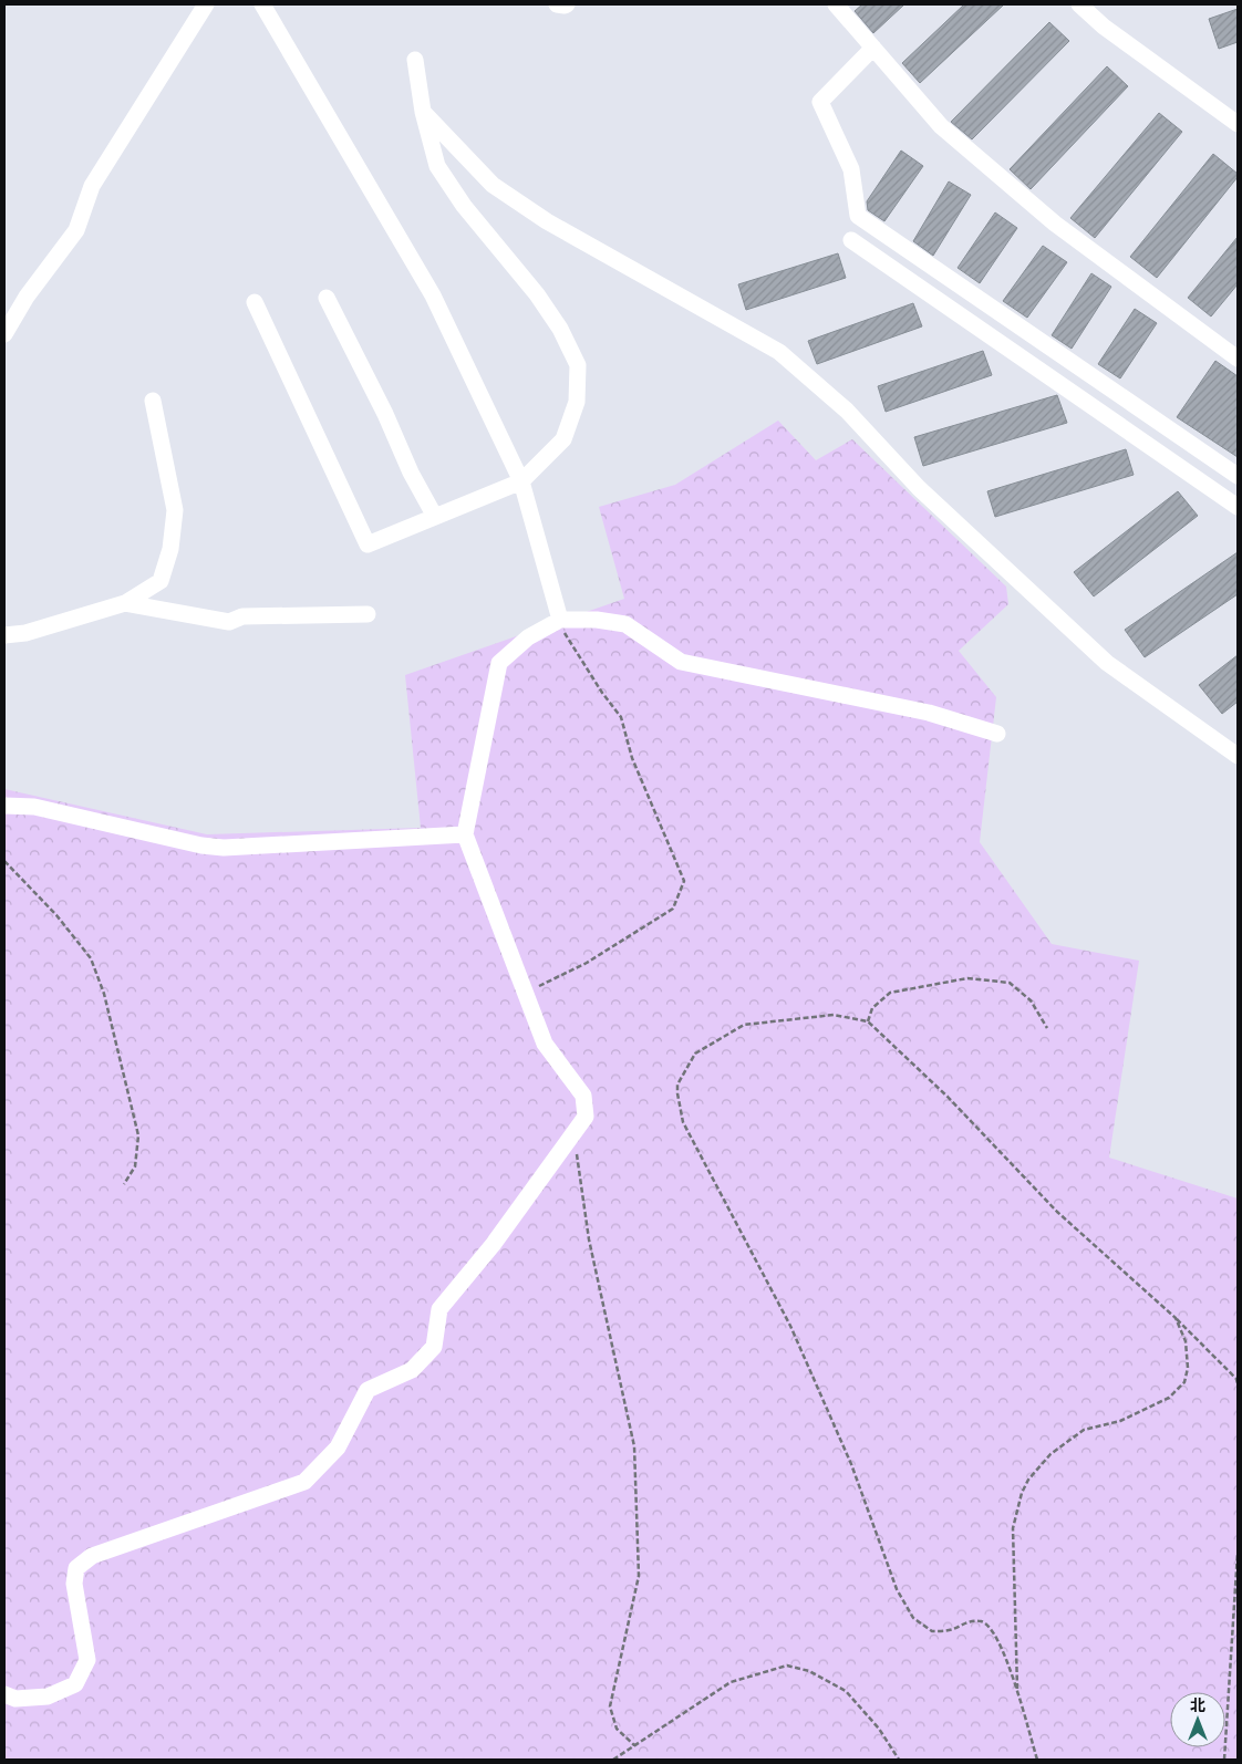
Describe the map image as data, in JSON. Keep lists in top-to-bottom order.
{
  "north": "top"
}
